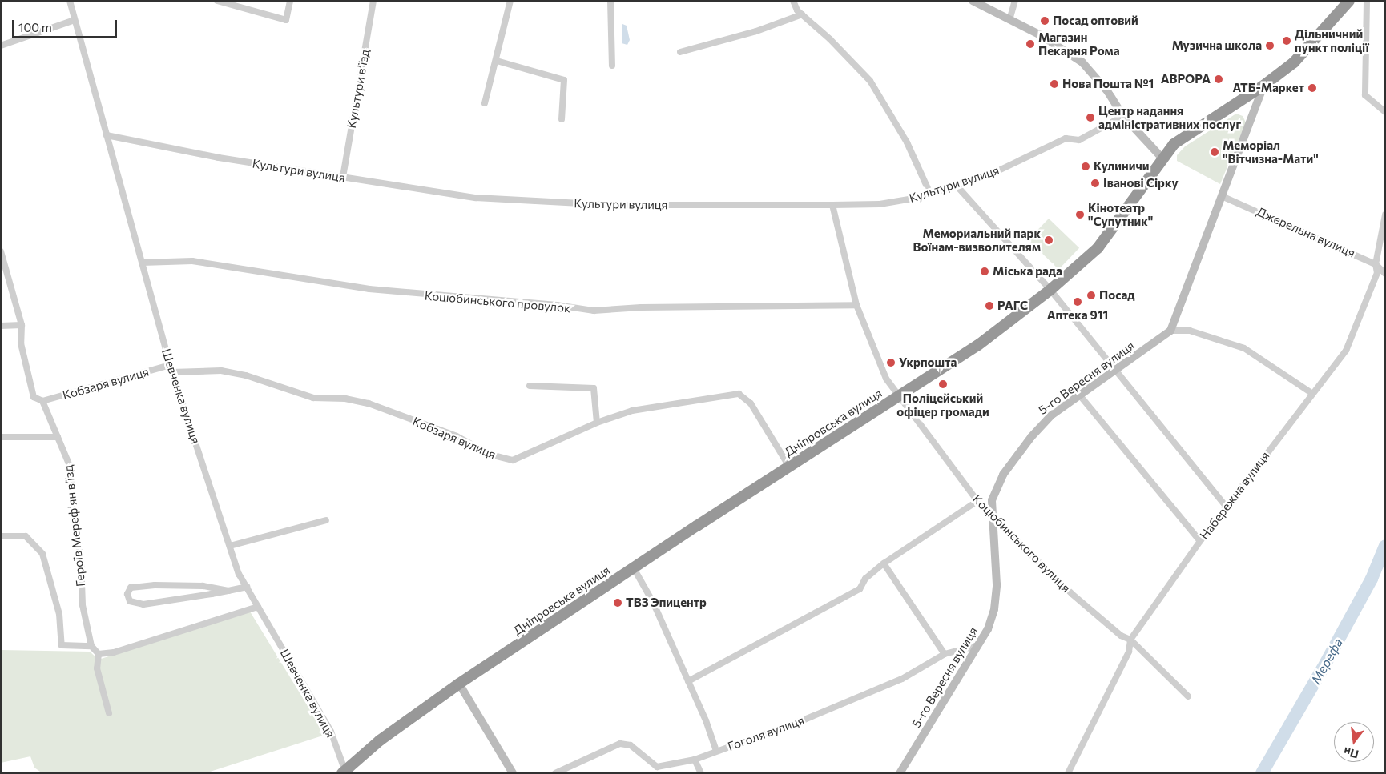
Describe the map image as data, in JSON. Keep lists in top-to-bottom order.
{
  "streets": {
    "highway": ["Дніпровська вулиця"],
    "street": [
      "Культури в’їзд",
      "Культури вулиця",
      "Джерельна вулиця",
      "Коцюбинського провулок",
      "5-го Вересня вулиця",
      "Кобзаря вулиця",
      "Шевченка вулиця",
      "Набережна вулиця",
      "Героїв Мерефʼян вʼїзд",
      "Коцюбинського вулиця",
      "Гоголя вулиця"
    ]
  },
  "crossings": [
    ["Культури в’їзд", "Культури вулиця"],
    ["Культури вулиця", "Шевченка вулиця"],
    ["Культури вулиця", "Коцюбинського вулиця"],
    ["Джерельна вулиця", "Набережна вулиця"],
    ["Коцюбинського провулок", "Шевченка вулиця"],
    ["Коцюбинського провулок", "Коцюбинського вулиця"],
    ["5-го Вересня вулиця", "Коцюбинського вулиця"],
    ["5-го Вересня вулиця", "Гоголя вулиця"],
    ["Кобзаря вулиця", "Шевченка вулиця"],
    ["Кобзаря вулиця", "Дніпровська вулиця"],
    ["Кобзаря вулиця", "Героїв Мерефʼян вʼїзд"],
    ["Шевченка вулиця", "Дніпровська вулиця"],
    ["Дніпровська вулиця", "Коцюбинського вулиця"],
    ["Набережна вулиця", "Коцюбинського вулиця"]
  ],
  "water": ["Мерефа"],
  "places": [
    "Посад оптовий",
    "Дільничний пункт поліції",
    "Магазин Пекарня Рома",
    "Музична школа",
    "АВРОРА",
    "Нова Пошта №1",
    "АТБ-Маркет",
    "Центр надання адміністративних послуг",
    "Меморіал \"Вітчизна-Мати\"",
    "Кулиничи",
    "Іванові Сірку",
    "Кінотеатр \"Супутник\"",
    "Мемориальний парк Воїнам-визволителям",
    "Міська рада",
    "Посад",
    "Аптека 911",
    "РАГС",
    "Укрпошта",
    "Поліцейський офіцер громади",
    "ТВЗ Эпицентр"
  ],
  "scale_bar": "100 m",
  "north": "bottom"
}
